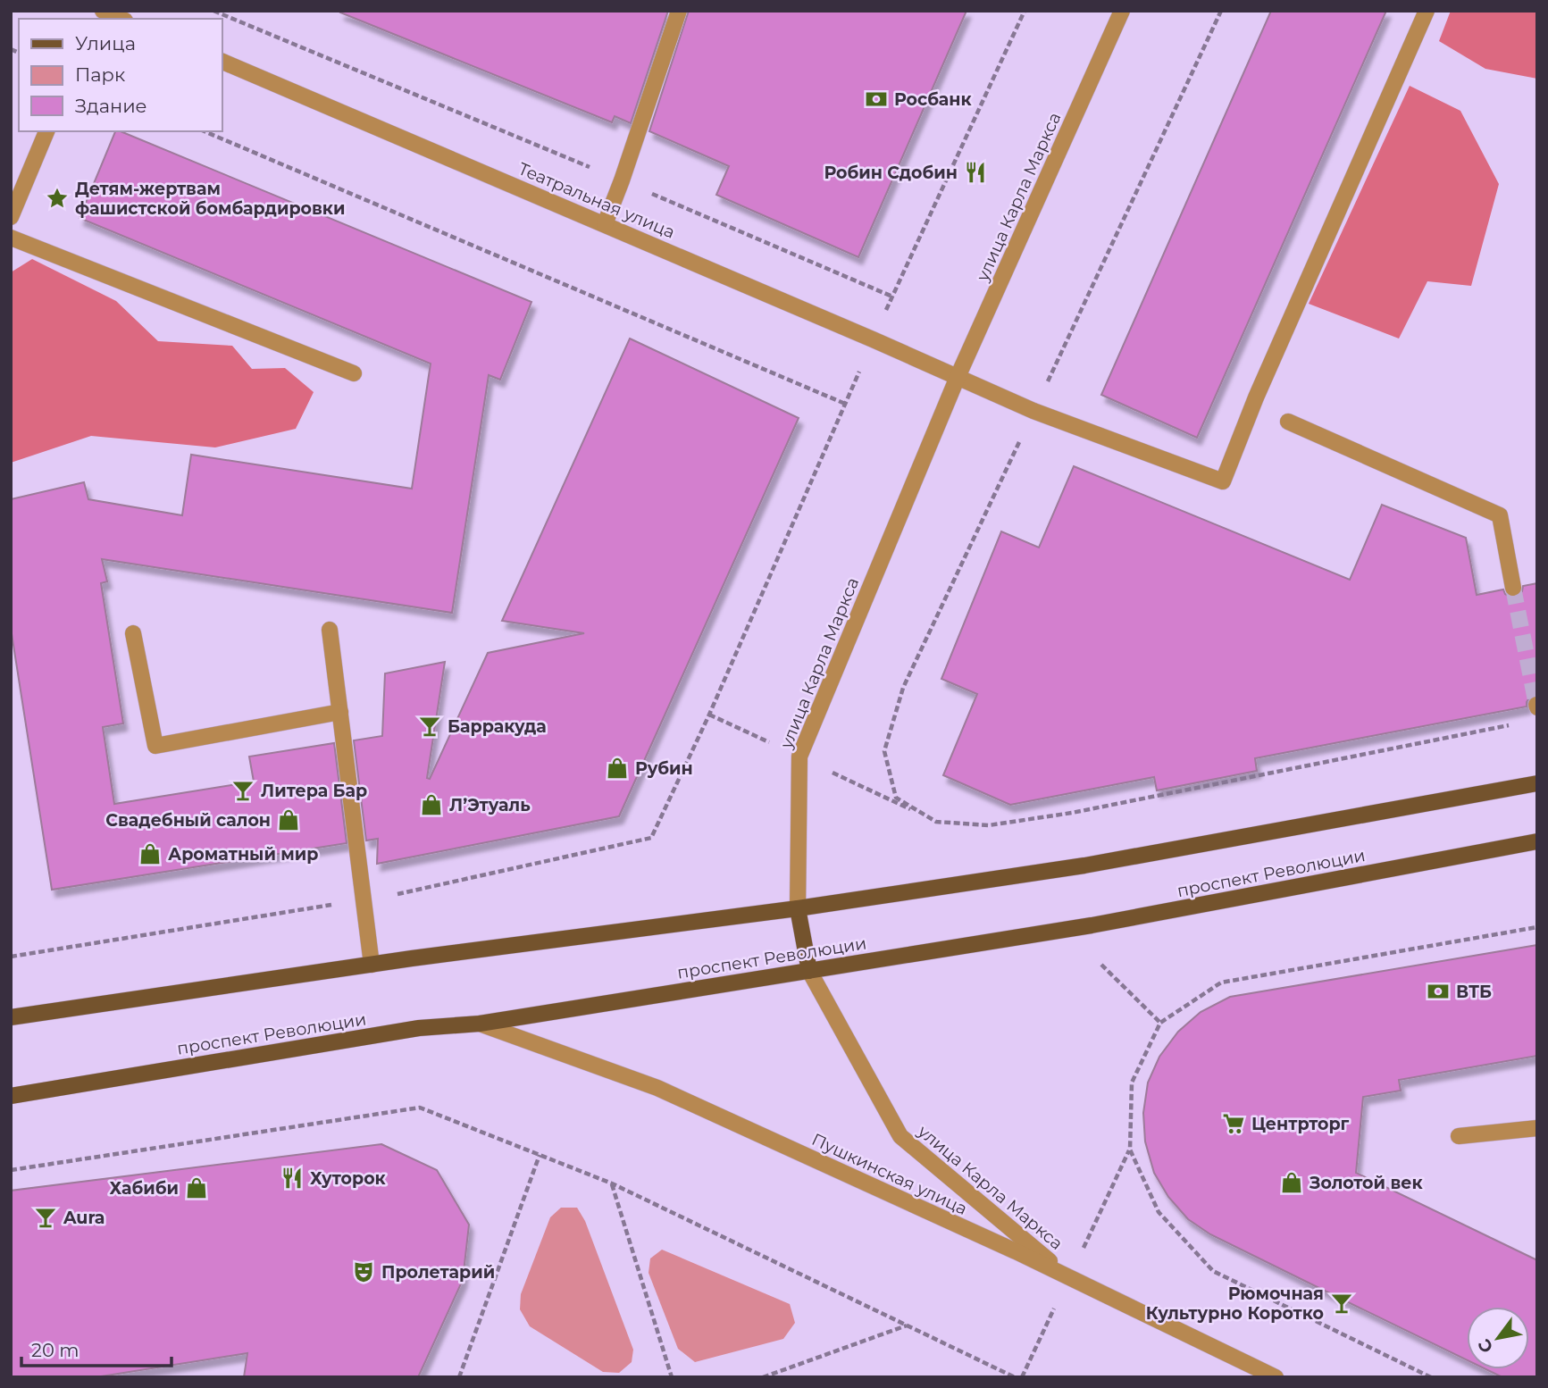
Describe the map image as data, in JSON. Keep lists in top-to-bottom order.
{
  "streets": {
    "main road": ["улица Карла Маркса", "проспект Революции"],
    "street": ["Театральная улица", "Пушкинская улица"]
  },
  "crossings": [
    ["улица Карла Маркса", "Театральная улица"],
    ["улица Карла Маркса", "проспект Революции"],
    ["улица Карла Маркса", "Пушкинская улица"],
    ["проспект Революции", "Пушкинская улица"]
  ],
  "places": {
    "bank": ["Росбанк", "ВТБ"],
    "restaurant": ["Робин Сдобин", "Хуторок"],
    "place": ["Детям-жертвам фашистской бомбардировки"],
    "bar": [
      "Барракуда",
      "Литера Бар",
      "Aura",
      "Рюмочная Культурно Коротко"
    ],
    "shop": [
      "Рубин",
      "Л’Этуаль",
      "Свадебный салон",
      "Ароматный мир",
      "Золотой век",
      "Хабиби"
    ],
    "supermarket": ["Центрторг"],
    "theatre": ["Пролетарий"]
  },
  "legend": ["Улица", "Парк", "Здание"],
  "scale_bar": "20 m",
  "north": "bottom left"
}
